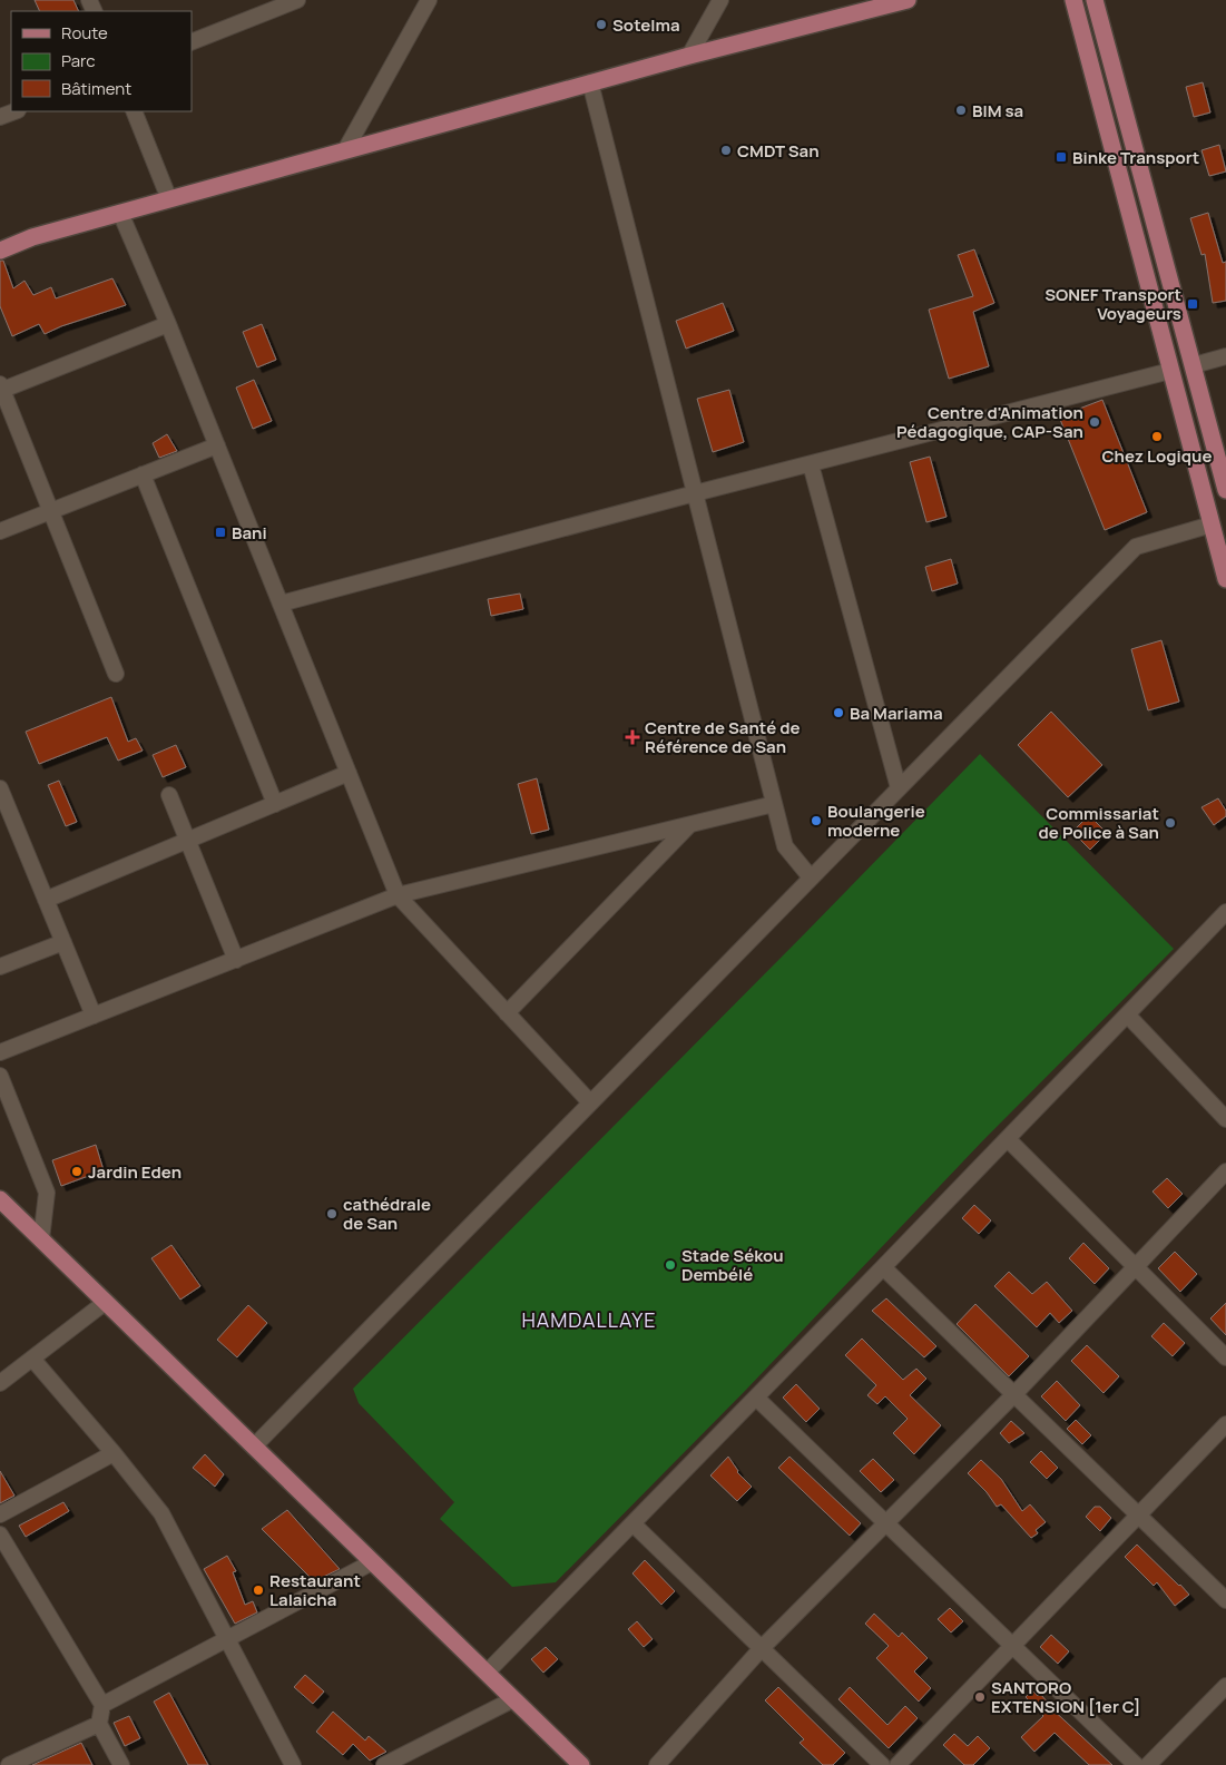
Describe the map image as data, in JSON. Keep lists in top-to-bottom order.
{
  "districts": ["HAMDALLAYE"],
  "places": {
    "other": [
      "Sotelma",
      "BIM sa",
      "CMDT San",
      "Centre d'Animation Pédagogique, CAP-San",
      "Chez Logique",
      "Ba Mariama",
      "Boulangerie moderne",
      "Commissariat de Police à San",
      "Jardin Eden",
      "cathédrale de San",
      "Stade Sékou Dembélé",
      "Restaurant Lalaicha",
      "SANTORO EXTENSION [1er C]"
    ],
    "transit": ["Binke Transport", "SONEF Transport Voyageurs", "Bani"],
    "health": ["Centre de Santé de Référence de San"]
  },
  "legend": ["Route", "Parc", "Bâtiment"]
}
